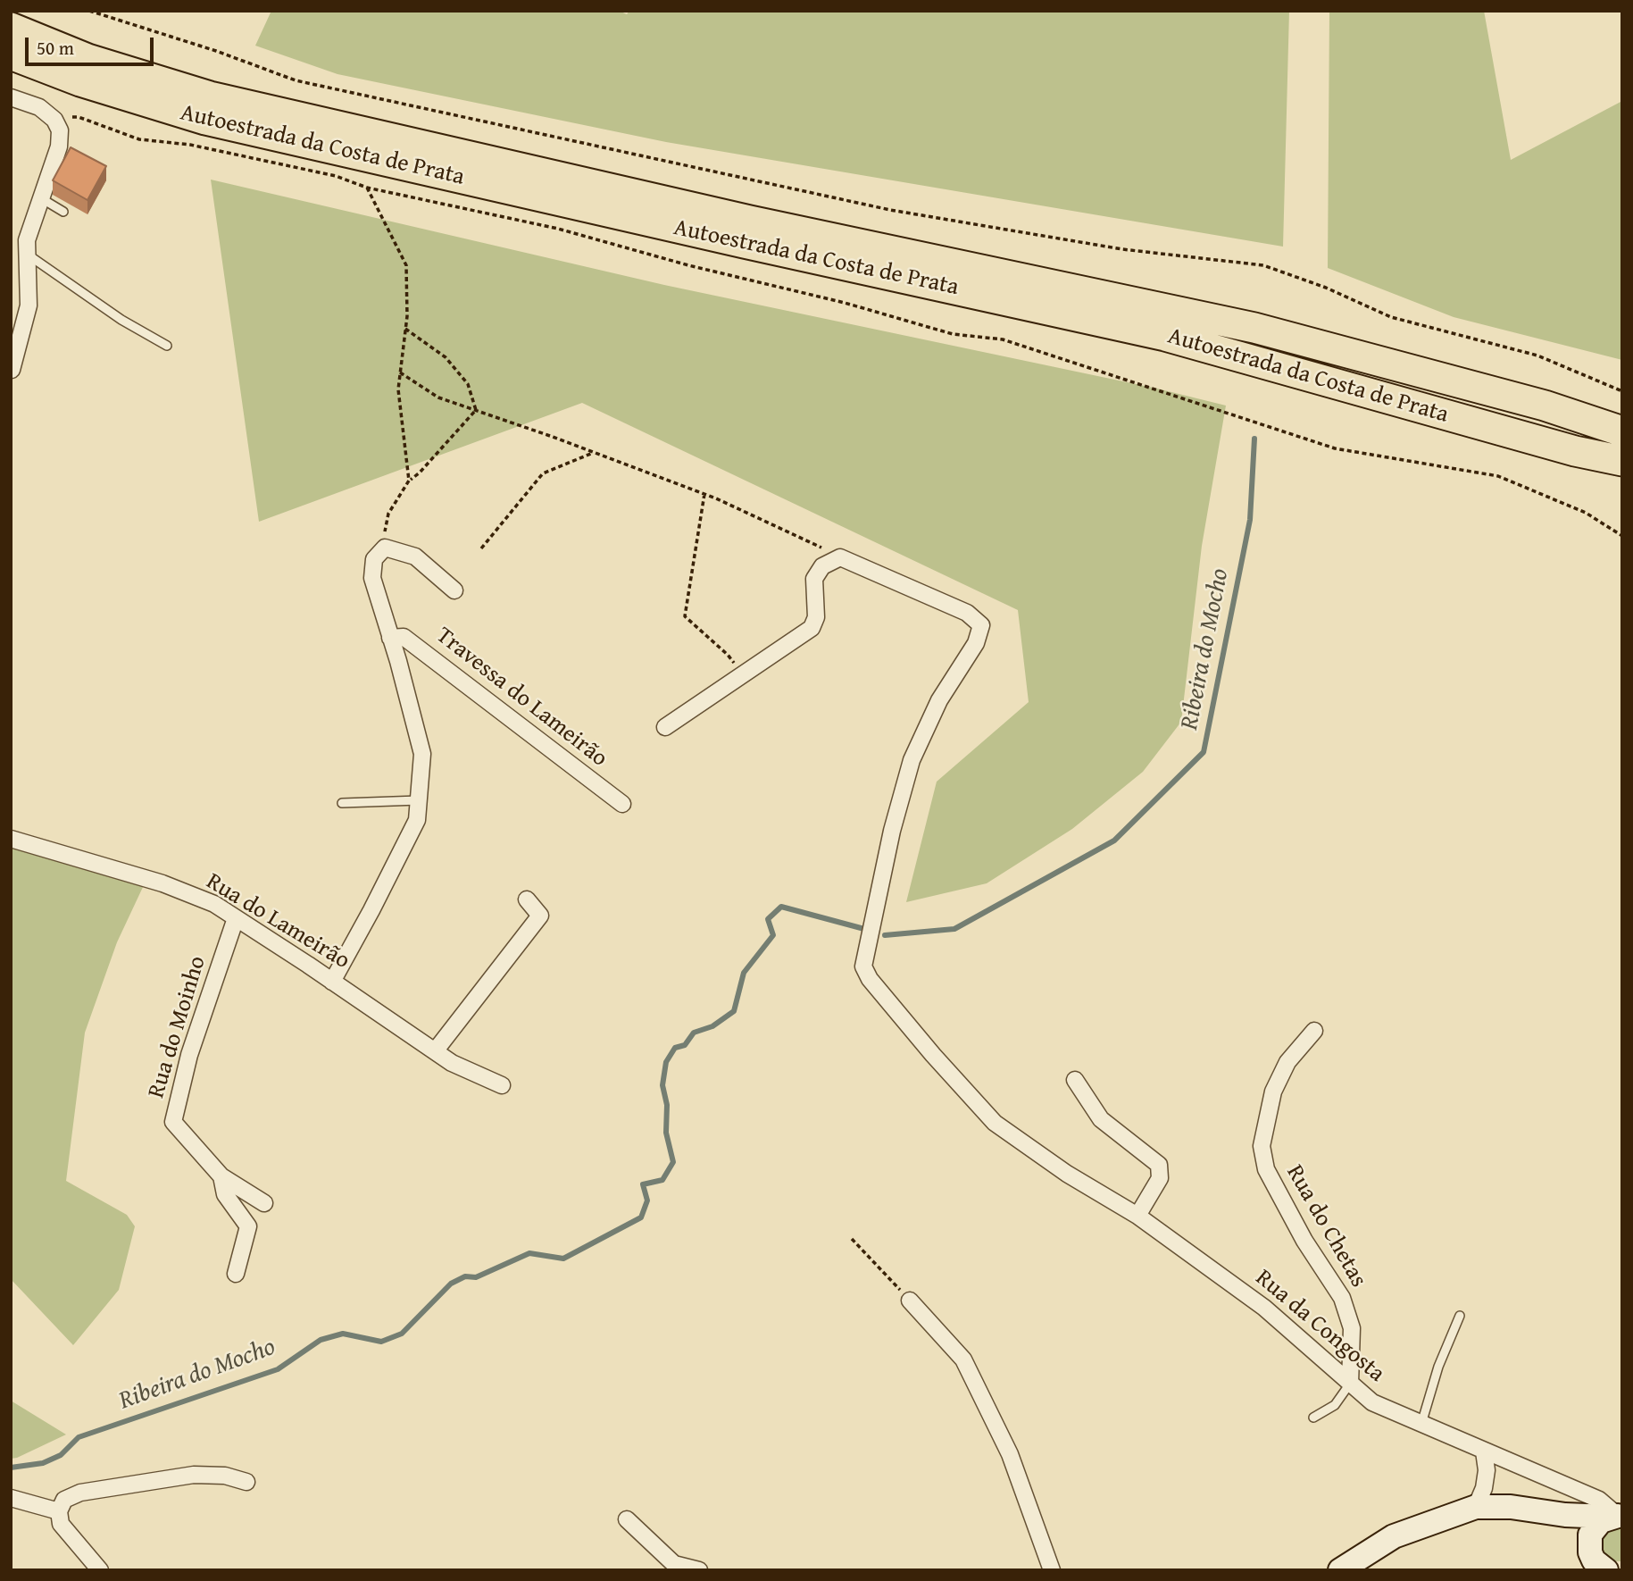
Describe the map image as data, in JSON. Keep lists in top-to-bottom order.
{
  "streets": {
    "highway": ["Autoestrada da Costa de Prata"],
    "street": [
      "Travessa do Lameirão",
      "Rua do Lameirão",
      "Rua do Moinho",
      "Rua do Chetas",
      "Rua da Congosta"
    ]
  },
  "crossings": [
    ["Rua do Lameirão", "Rua do Moinho"],
    ["Rua do Chetas", "Rua da Congosta"]
  ],
  "water": ["Ribeira do Mocho"],
  "scale_bar": "50 m"
}
